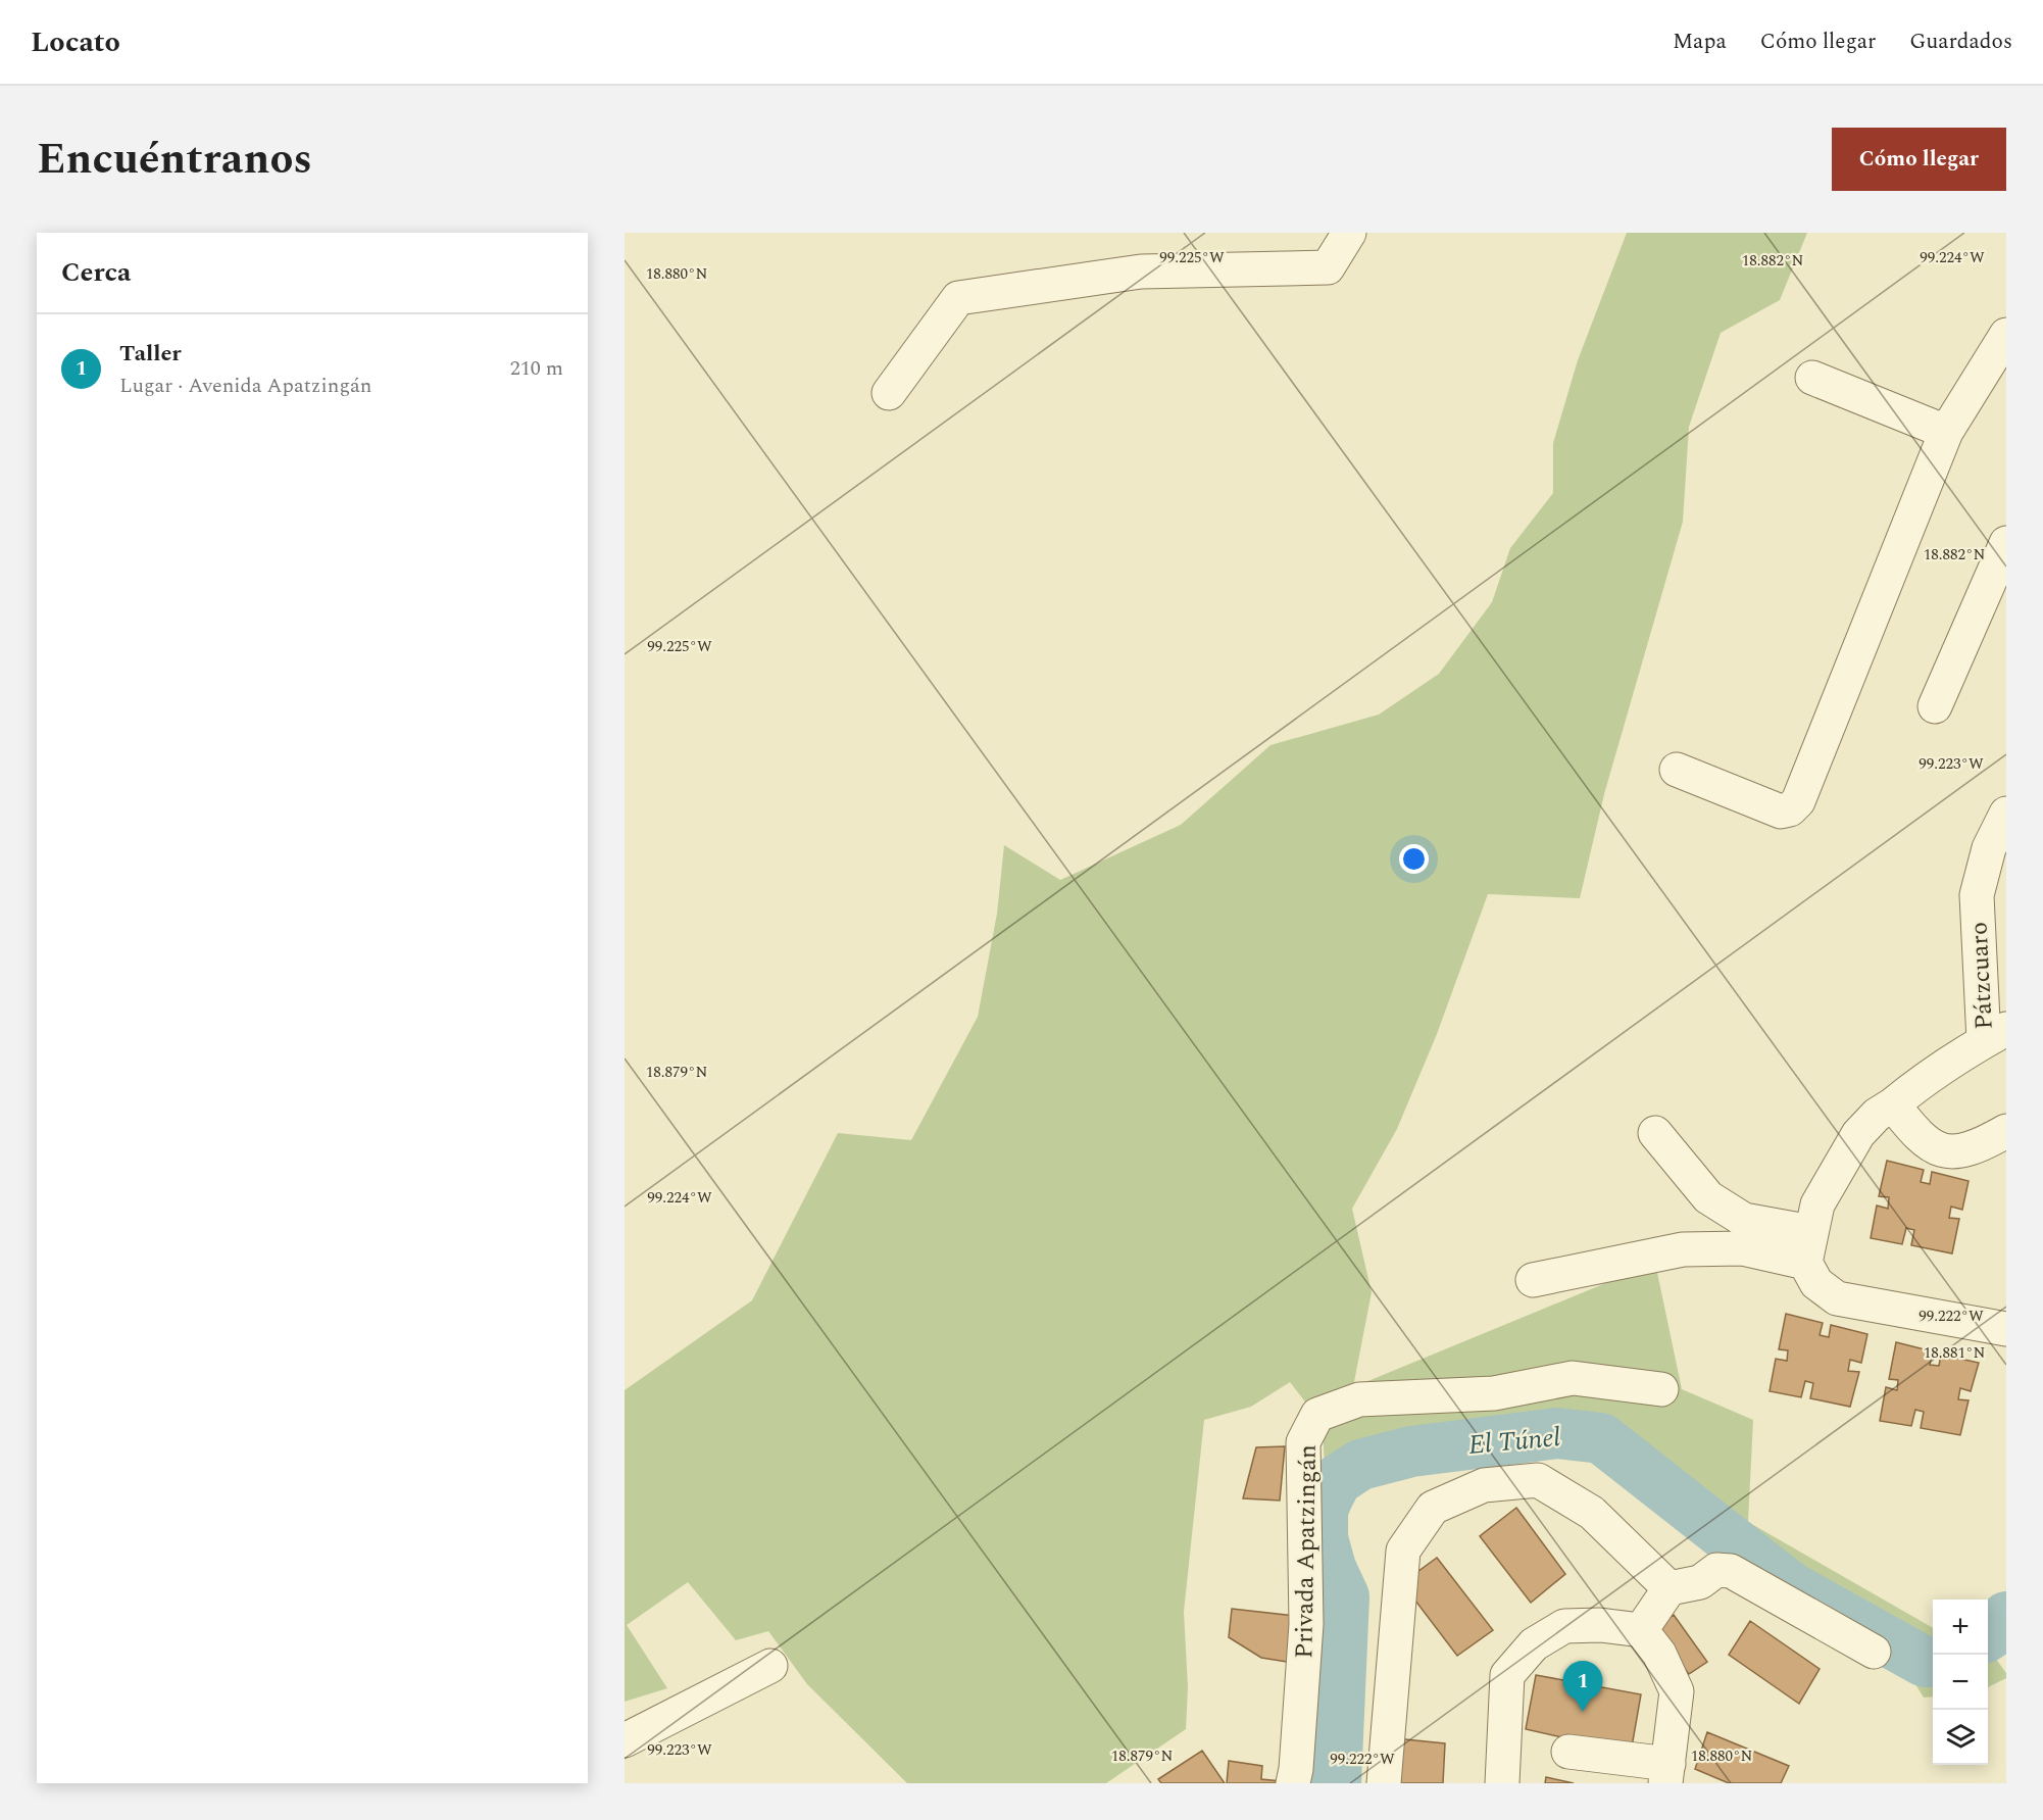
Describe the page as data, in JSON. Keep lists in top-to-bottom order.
{
  "streets": {
    "street": ["Pátzcuaro", "Privada Apatzingán"]
  },
  "water": ["El Túnel"],
  "page": {
    "header": "Locato",
    "nav": ["Mapa", "Cómo llegar", "Guardados"],
    "title": "Encuéntranos",
    "buttons": "Cómo llegar",
    "heading": "Cerca",
    "list": [
      {
        "mark": "1",
        "name": "Taller",
        "note": "Lugar · Avenida Apatzingán",
        "value": "210 m"
      }
    ],
    "map_buttons": ["+", "−"],
    "pins": "1"
  },
  "coordinates": [
    "99.224°W",
    "99.225°W",
    "18.882°N",
    "18.880°N",
    "99.223°W",
    "18.879°N",
    "99.222°W",
    "18.881°N"
  ]
}
